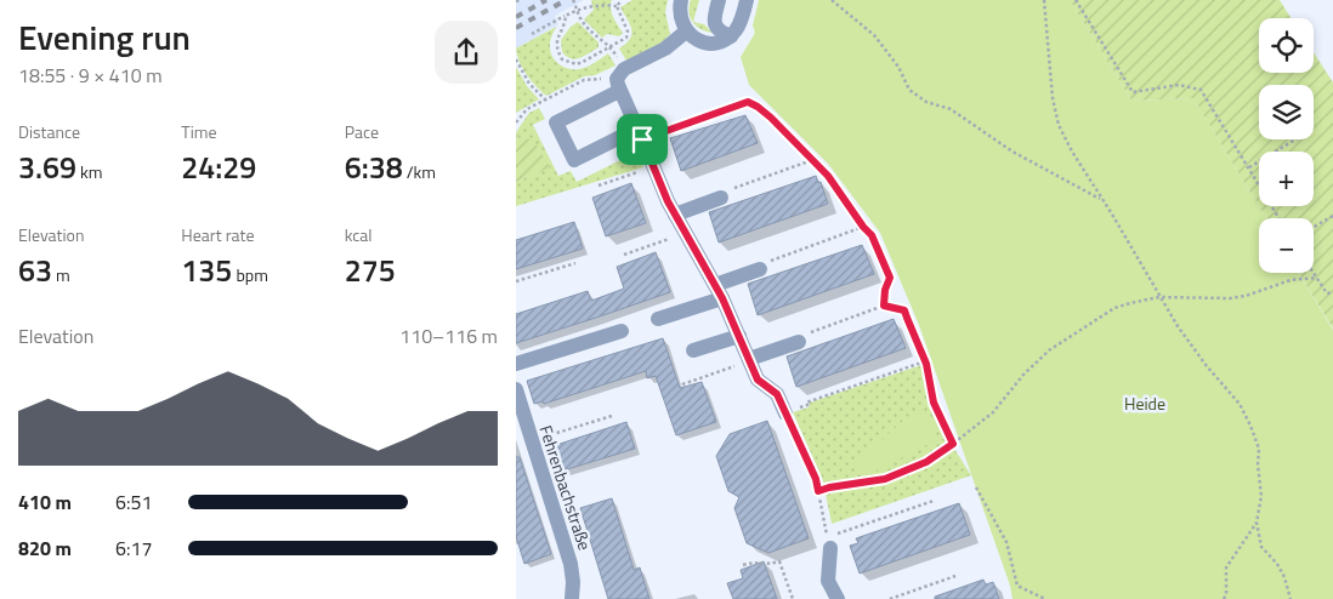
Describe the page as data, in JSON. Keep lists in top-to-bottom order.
{
  "streets": {
    "street": ["Fehrenbachstraße"]
  },
  "parks": ["Heide"],
  "page": {
    "heading": ["Evening run", "18:55 · 9 × 410 m"],
    "map_buttons": ["+", "−"],
    "stats": [
      ["Distance", "3.69 km"],
      ["Time", "24:29"],
      ["Pace", "6:38 /km"],
      ["Elevation", "63 m"],
      ["Heart rate", "135 bpm"],
      ["kcal", "275"]
    ],
    "chart": ["Elevation", "110–116 m"],
    "list": [
      {
        "name": "410 m",
        "note": "6:51"
      },
      {
        "name": "820 m",
        "note": "6:17"
      }
    ]
  }
}
